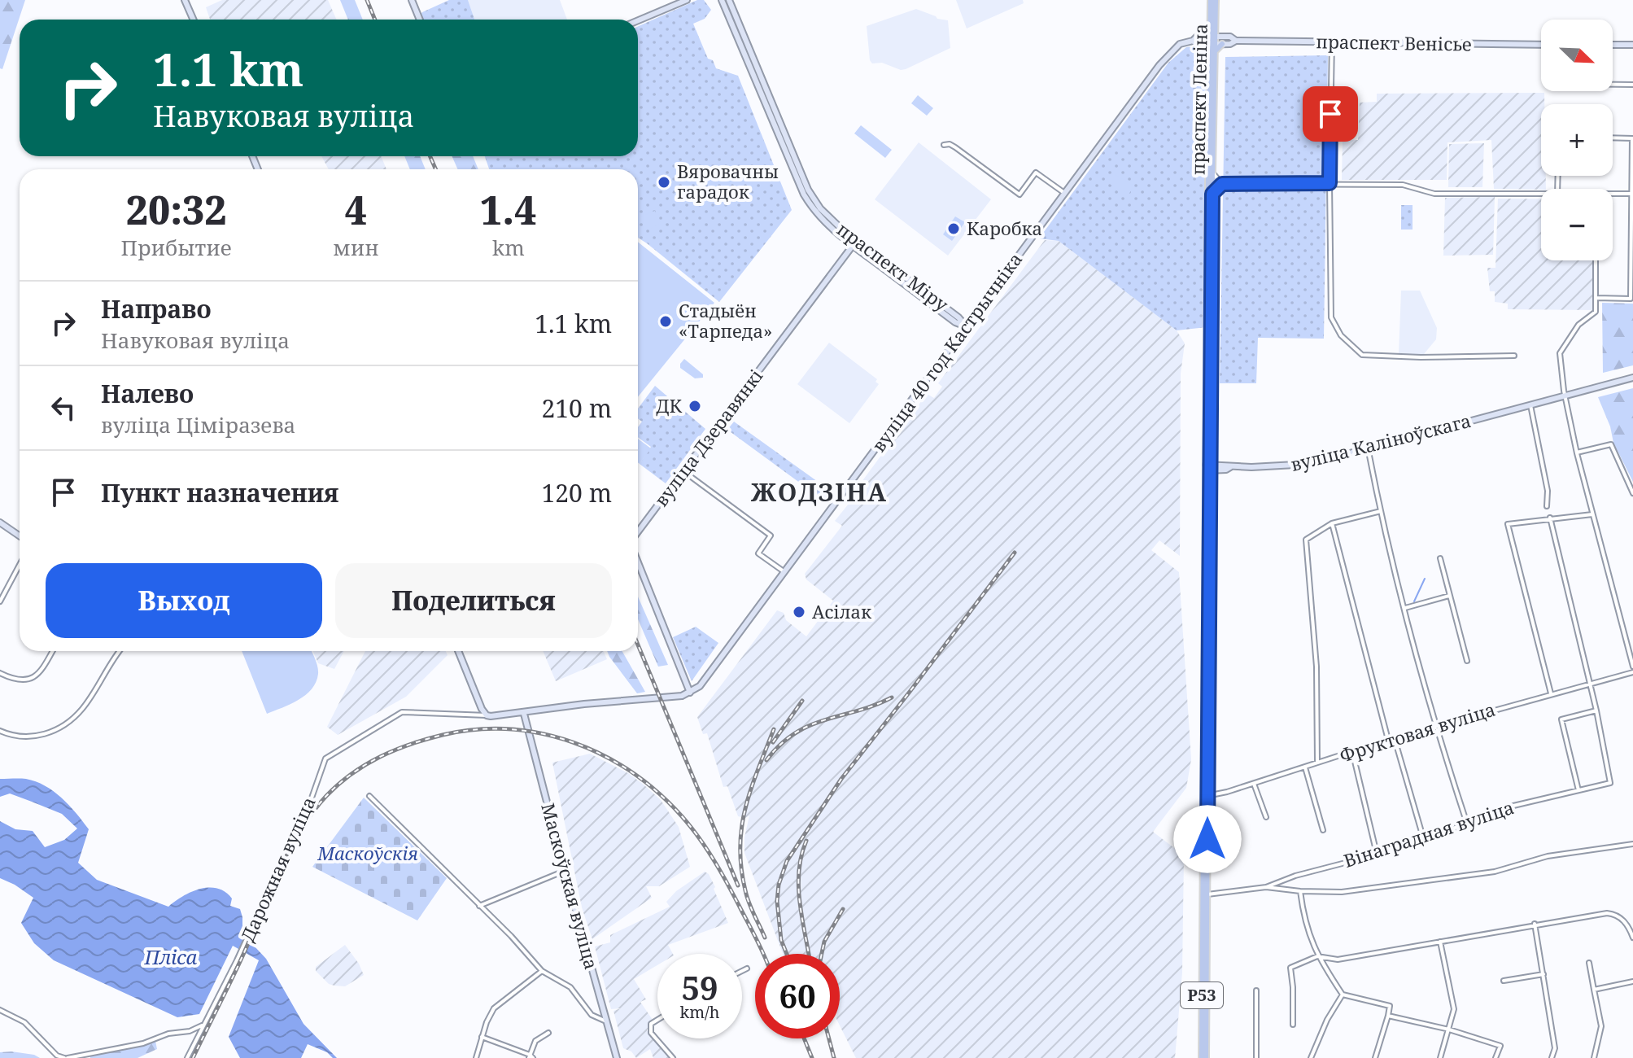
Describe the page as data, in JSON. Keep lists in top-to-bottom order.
{
  "streets": {
    "main road": [
      "праспект Венісье",
      "праспект Леніна",
      "праспект Міру",
      "вуліца 40 год Кастрычніка",
      "вуліца Дзеравянкі",
      "вуліца Каліноўскага",
      "Маскоўская вуліца",
      "Р53"
    ],
    "street": ["Фруктовая вуліца", "Вінаградная вуліца", "Дарожная вуліца"]
  },
  "crossings": [
    ["праспект Венісье", "праспект Леніна"],
    ["праспект Венісье", "вуліца 40 год Кастрычніка"],
    ["праспект Леніна", "вуліца 40 год Кастрычніка"],
    ["праспект Леніна", "вуліца Каліноўскага"],
    ["праспект Леніна", "Фруктовая вуліца"],
    ["праспект Міру", "вуліца 40 год Кастрычніка"],
    ["праспект Міру", "вуліца Дзеравянкі"],
    ["Фруктовая вуліца", "Вінаградная вуліца"]
  ],
  "districts": ["ЖОДЗІНА"],
  "water": ["Пліса"],
  "parks": ["Маскоўскія"],
  "places": [
    "Вяровачны гарадок",
    "Каробка",
    "Стадыён «Тарпеда»",
    "ДК",
    "Асілак"
  ],
  "north": "bottom right",
  "page": {
    "map_buttons": ["+", "−"],
    "turn": ["1.1 km", "Навуковая вуліца"],
    "eta": [
      "20:32",
      "Прибытие",
      "4",
      "мин",
      "1.4",
      "km"
    ],
    "list": [
      {
        "name": "Направо",
        "note": "Навуковая вуліца",
        "value": "1.1 km"
      },
      {
        "name": "Налево",
        "note": "вуліца Ціміразева",
        "value": "210 m"
      },
      {
        "name": "Пункт назначения",
        "value": "120 m"
      }
    ],
    "buttons": ["Выход", "Поделиться"],
    "speed": "59 km/h",
    "limit": "60"
  }
}
